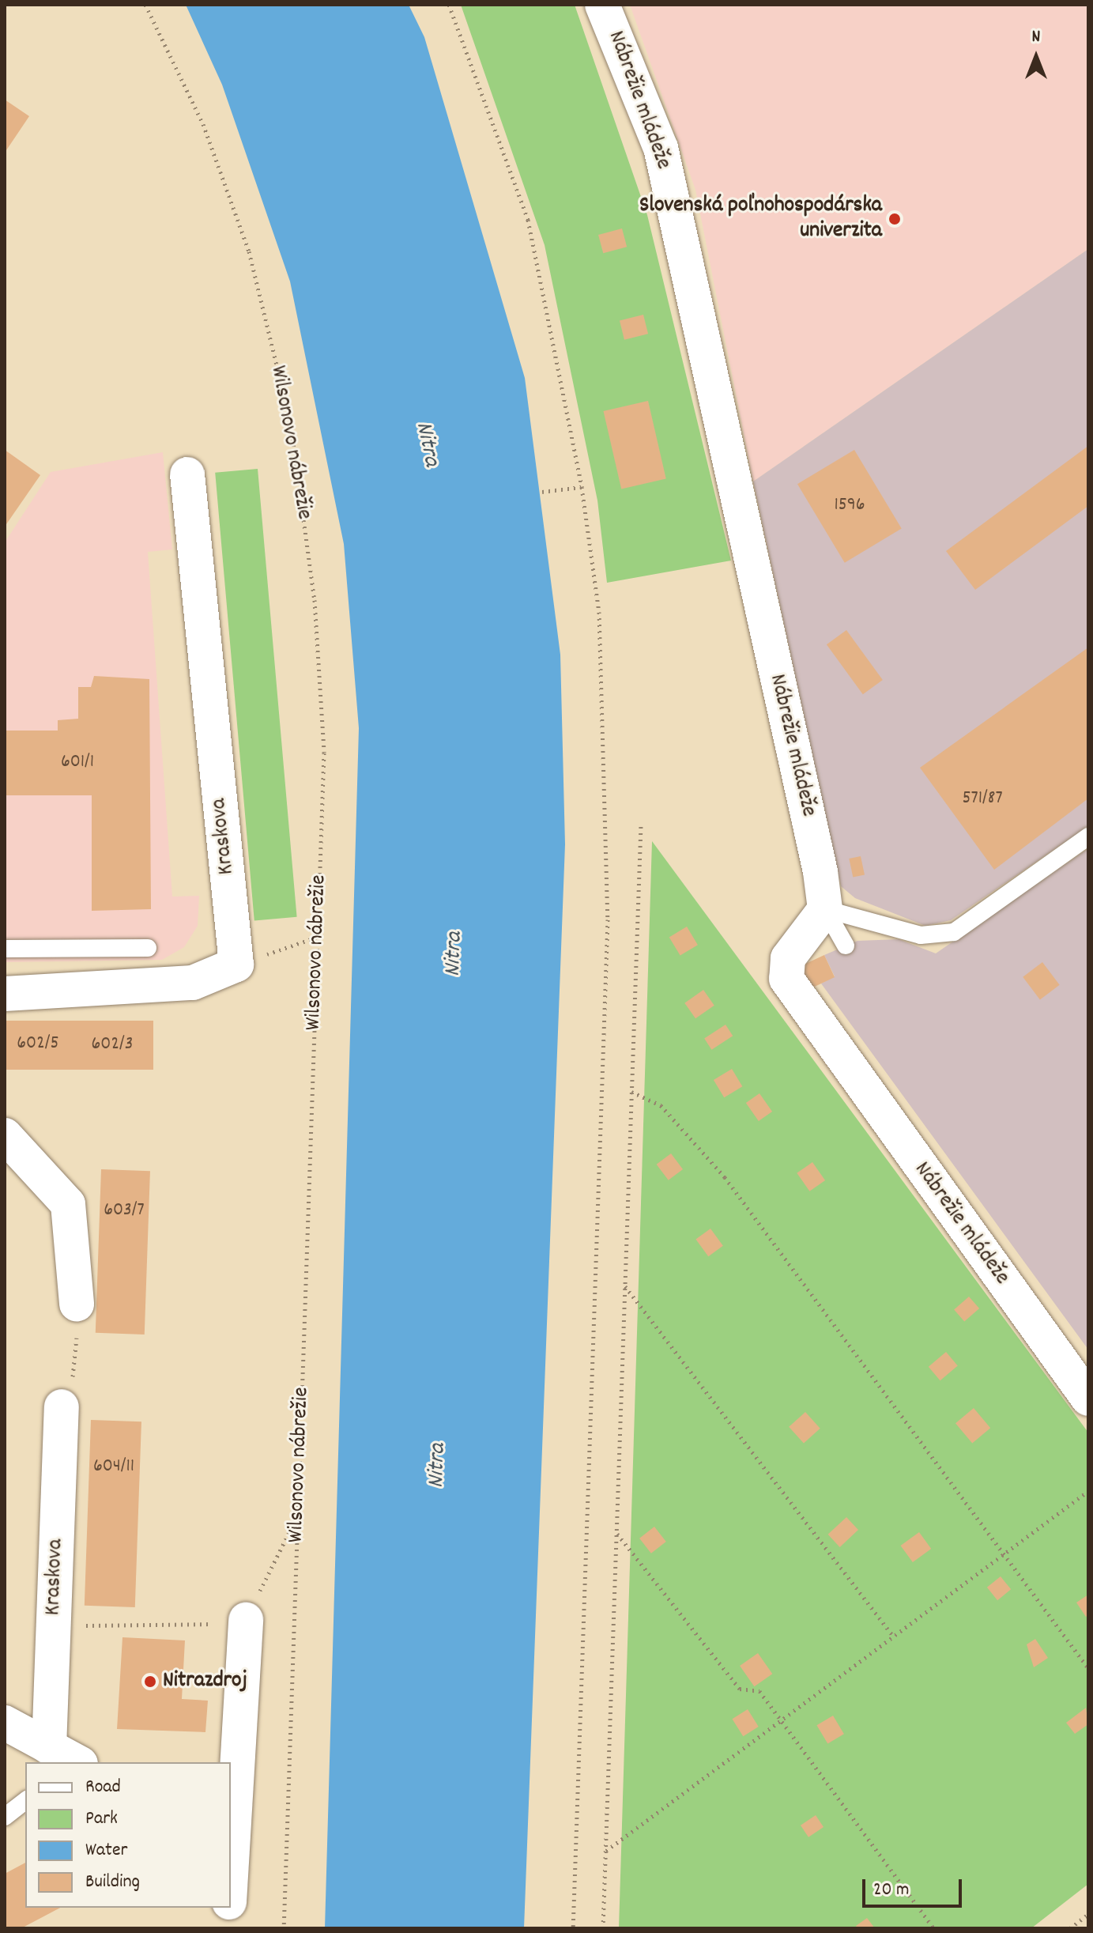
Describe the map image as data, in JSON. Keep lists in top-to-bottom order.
{
  "streets": {
    "street": ["Nábrežie mládeže", "Kraskova"],
    "path": ["Wilsonovo nábrežie"]
  },
  "water": ["Nitra"],
  "places": ["Slovenská poľnohospodárska univerzita", "Nitrazdroj"],
  "house_numbers": [
    "1596",
    "601/1",
    "571/87",
    "602/5",
    "602/3",
    "603/7",
    "604/11"
  ],
  "legend": [
    "Road",
    "Park",
    "Water",
    "Building"
  ],
  "scale_bar": "20 m",
  "north": "top"
}
